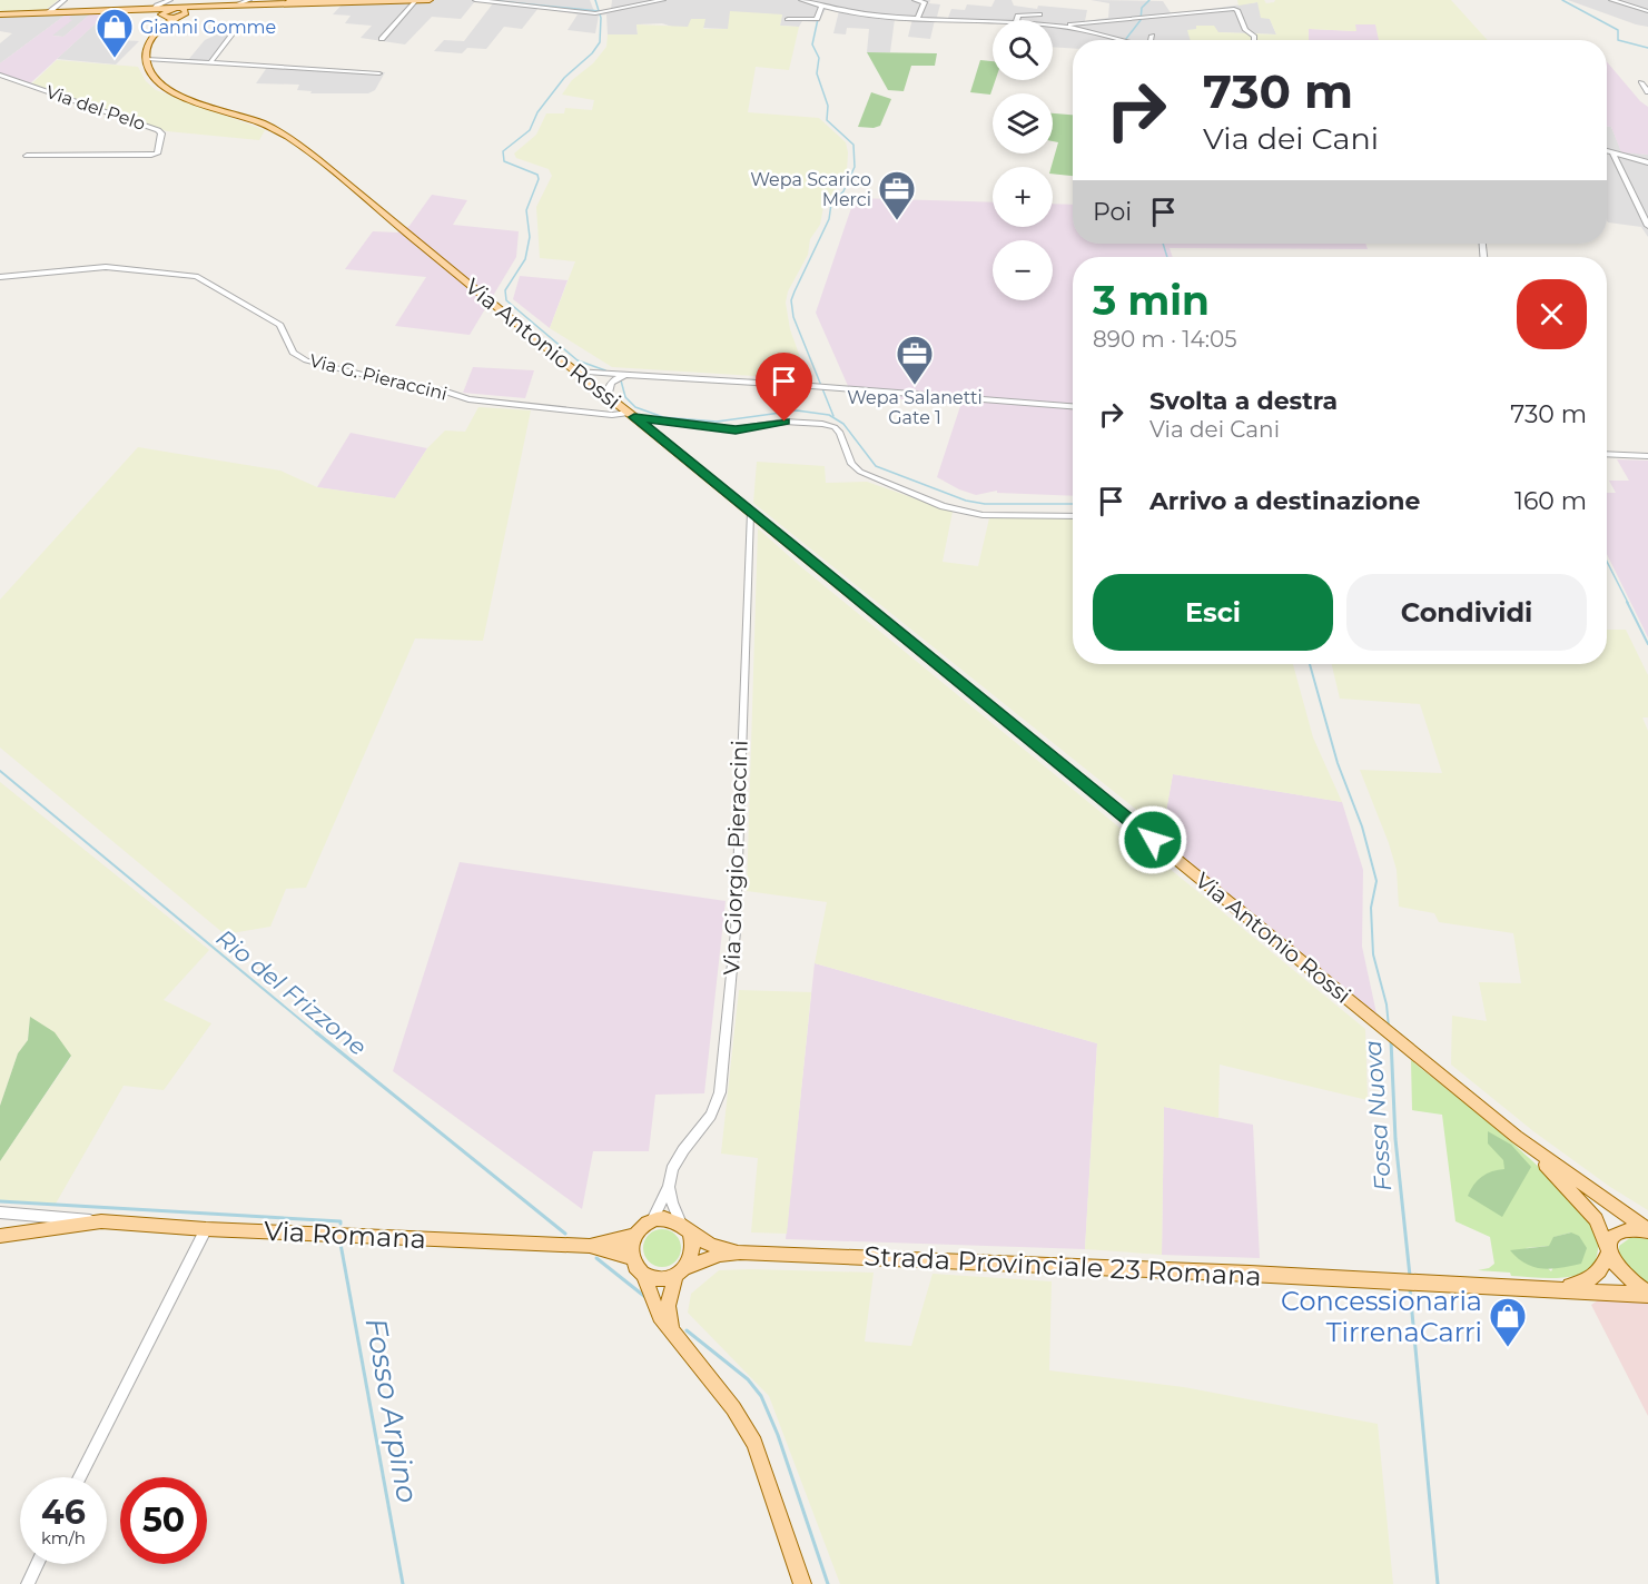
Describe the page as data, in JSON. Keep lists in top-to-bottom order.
{
  "streets": {
    "main road": ["Via Antonio Rossi", "Via Romana", "Strada Provinciale 23 Romana"],
    "street": ["Via del Pelo", "Via G. Pieraccini", "Via Giorgio Pieraccini"]
  },
  "crossings": [
    ["Via Antonio Rossi", "Via G. Pieraccini"],
    ["Via Antonio Rossi", "Via Giorgio Pieraccini"]
  ],
  "water": ["Rio del Frizzone", "Fossa Nuova", "Fosso Arpino"],
  "places": {
    "shop": ["Gianni Gomme", "Concessionaria TirrenaCarri"],
    "office": ["Wepa Scarico Merci", "Wepa Salanetti Gate 1"]
  },
  "page": {
    "map_buttons": ["+", "−"],
    "turn": ["730 m", "Via dei Cani"],
    "then": "Poi",
    "heading": ["3 min", "890 m · 14:05"],
    "list": [
      {
        "name": "Svolta a destra",
        "note": "Via dei Cani",
        "value": "730 m"
      },
      {
        "name": "Arrivo a destinazione",
        "value": "160 m"
      }
    ],
    "buttons": ["Esci", "Condividi"],
    "speed": "46 km/h",
    "limit": "50"
  }
}
